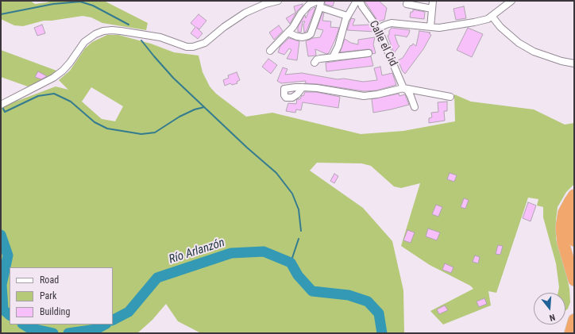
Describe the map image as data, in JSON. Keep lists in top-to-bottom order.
{
  "streets": {
    "street": ["Calle el Cid"]
  },
  "water": ["Río Arlanzón"],
  "legend": ["Road", "Park", "Building"],
  "north": "bottom"
}
